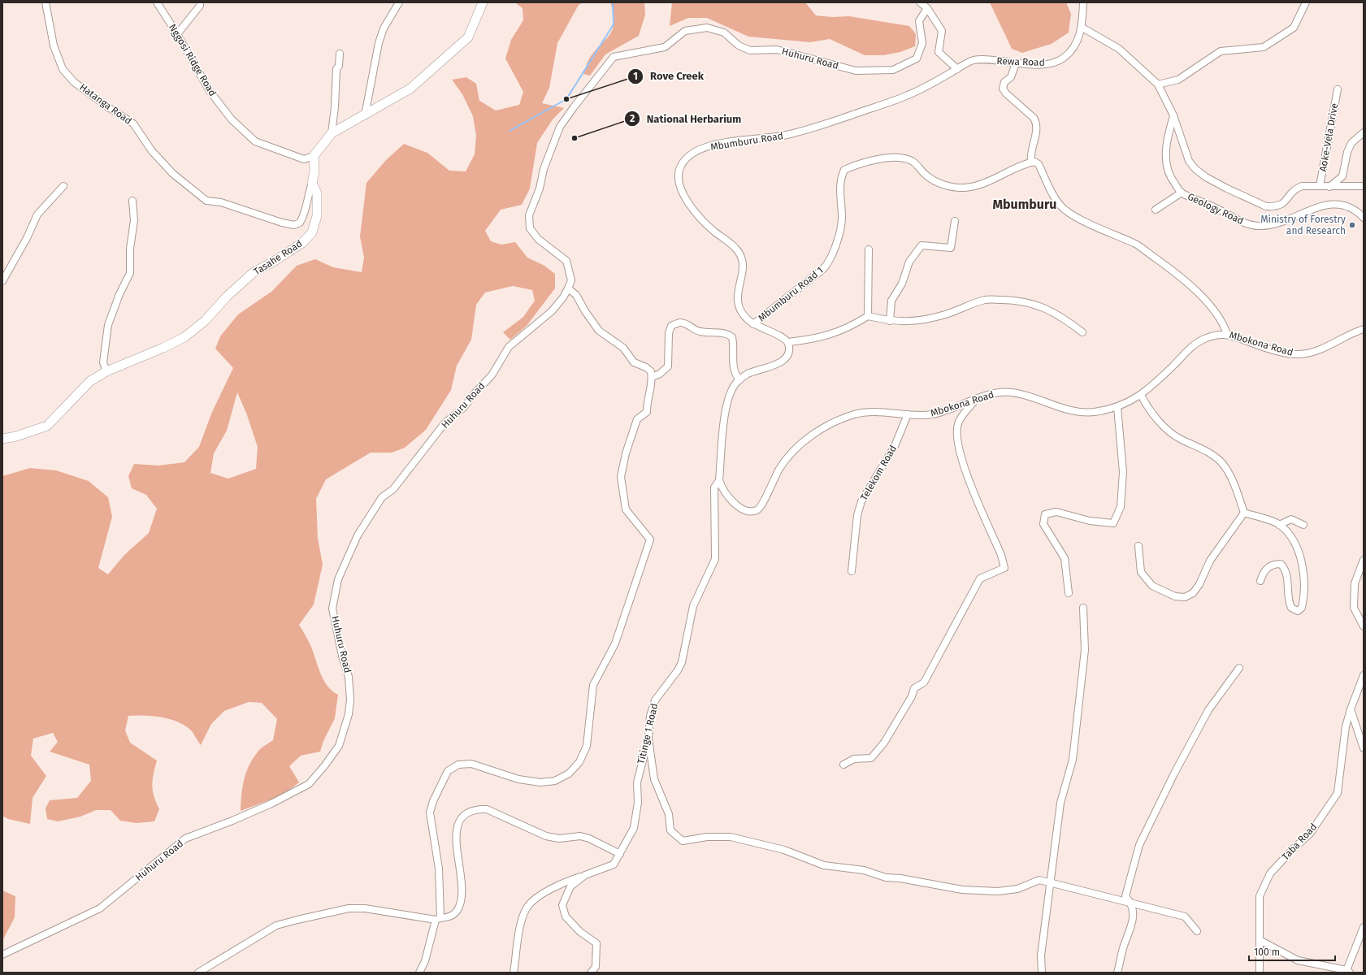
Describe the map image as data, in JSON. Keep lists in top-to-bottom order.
{
  "streets": {
    "street": [
      "Huhuru Road",
      "Nggosi Ridge Road",
      "Rewa Road",
      "Hatanga Road",
      "Aoke-Vela Drive",
      "Mbumburu Road",
      "Geology Road",
      "Tasahe Road",
      "Mbumburu Road 1",
      "Mbokona Road",
      "Telekom Road",
      "Titinge 1 Road",
      "Taba Road"
    ]
  },
  "crossings": [
    ["Nggosi Ridge Road", "Tasahe Road"],
    ["Rewa Road", "Mbumburu Road"],
    ["Hatanga Road", "Tasahe Road"],
    ["Mbumburu Road", "Mbumburu Road 1"],
    ["Mbokona Road", "Telekom Road"],
    ["Mbokona Road", "Titinge 1 Road"]
  ],
  "districts": ["Mbumburu"],
  "places": ["Rove Creek", "National Herbarium", "Ministry of Forestry and Research"],
  "scale_bar": "100 m"
}
